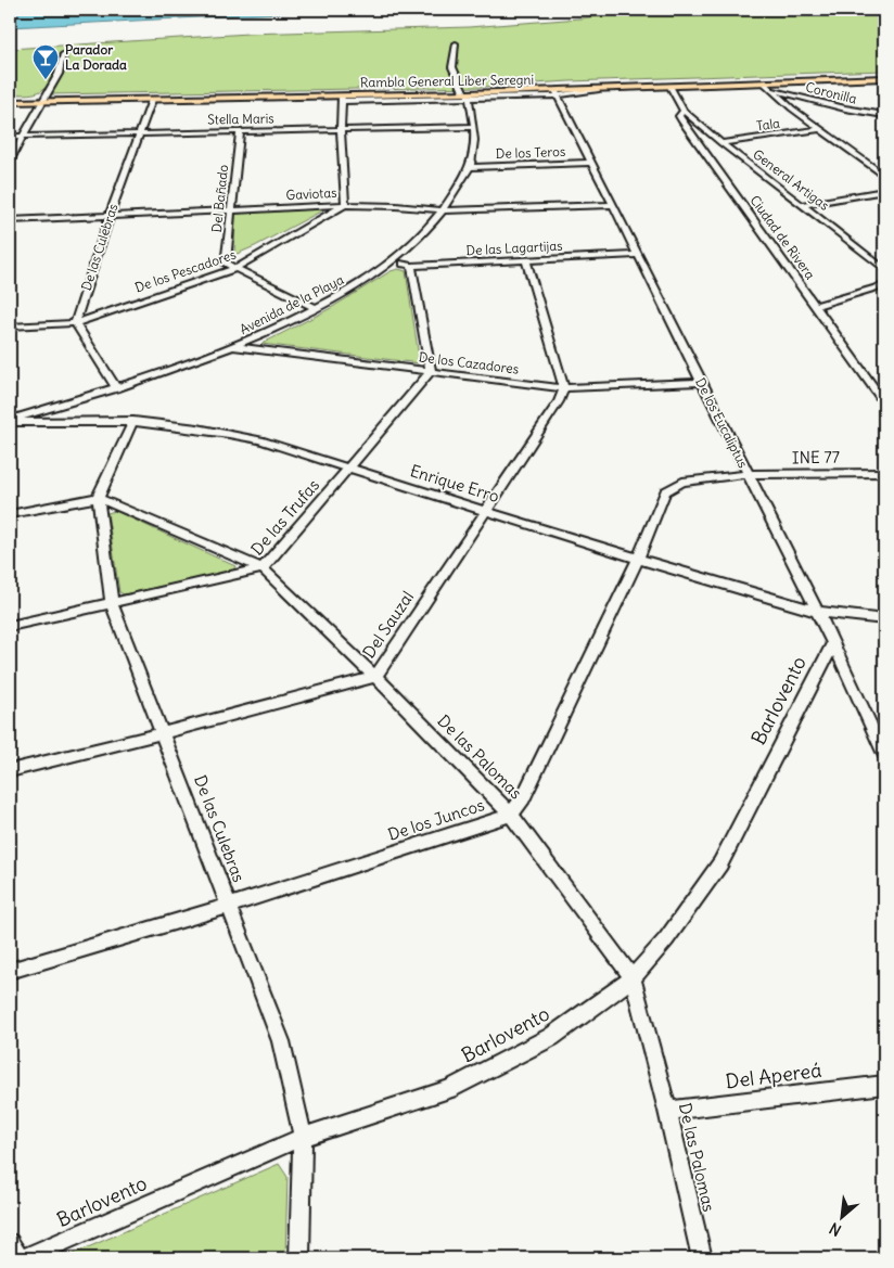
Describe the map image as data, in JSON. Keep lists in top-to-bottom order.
{
  "streets": {
    "main road": ["Rambla General Liber Seregni"],
    "street": [
      "Coronilla",
      "Stella Maris",
      "Tala",
      "De los Teros",
      "General Artigas",
      "Gaviotas",
      "Del Bañado",
      "Ciudad de Rivera",
      "De las Culebras",
      "De las Lagartijas",
      "De los Pescadores",
      "Avenida de la Playa",
      "De los Cazadores",
      "De los Eucaliptus",
      "INE 77",
      "Enrique Erro",
      "De las Trufas",
      "Del Sauzal",
      "Barlovento",
      "De las Palomas",
      "De los Juncos",
      "Del Apereá"
    ]
  },
  "crossings": [
    ["Rambla General Liber Seregni", "Ciudad de Rivera"],
    ["Rambla General Liber Seregni", "De las Culebras"],
    ["Rambla General Liber Seregni", "Avenida de la Playa"],
    ["Rambla General Liber Seregni", "De los Eucaliptus"],
    ["Stella Maris", "Del Bañado"],
    ["Stella Maris", "De las Culebras"],
    ["Stella Maris", "Avenida de la Playa"],
    ["Tala", "General Artigas"],
    ["De los Teros", "Avenida de la Playa"],
    ["De los Teros", "De los Eucaliptus"],
    ["General Artigas", "Ciudad de Rivera"],
    ["Gaviotas", "Del Bañado"],
    ["Gaviotas", "De las Culebras"],
    ["Gaviotas", "De los Pescadores"],
    ["Gaviotas", "Avenida de la Playa"],
    ["Gaviotas", "De los Eucaliptus"],
    ["Del Bañado", "De los Pescadores"],
    ["De las Culebras", "De los Pescadores"],
    ["De las Culebras", "De las Trufas"],
    ["De las Culebras", "Del Sauzal"],
    ["De las Culebras", "Barlovento"],
    ["De las Culebras", "De las Palomas"],
    ["De las Culebras", "De los Juncos"],
    ["De las Lagartijas", "Avenida de la Playa"],
    ["De las Lagartijas", "De los Eucaliptus"],
    ["Avenida de la Playa", "De los Cazadores"],
    ["Avenida de la Playa", "Enrique Erro"],
    ["De los Cazadores", "De los Eucaliptus"],
    ["De los Cazadores", "De las Trufas"],
    ["De los Cazadores", "Del Sauzal"],
    ["De los Eucaliptus", "INE 77"],
    ["De los Eucaliptus", "Enrique Erro"],
    ["De los Eucaliptus", "Barlovento"],
    ["De los Eucaliptus", "De los Juncos"],
    ["INE 77", "De los Juncos"],
    ["Enrique Erro", "De las Trufas"],
    ["Enrique Erro", "Del Sauzal"],
    ["Enrique Erro", "De los Juncos"],
    ["De las Trufas", "De las Palomas"],
    ["Del Sauzal", "De las Palomas"],
    ["Barlovento", "De las Palomas"],
    ["De las Palomas", "De los Juncos"],
    ["De las Palomas", "Del Apereá"]
  ],
  "places": {
    "bar": ["Parador La Dorada"]
  },
  "north": "bottom left"
}
